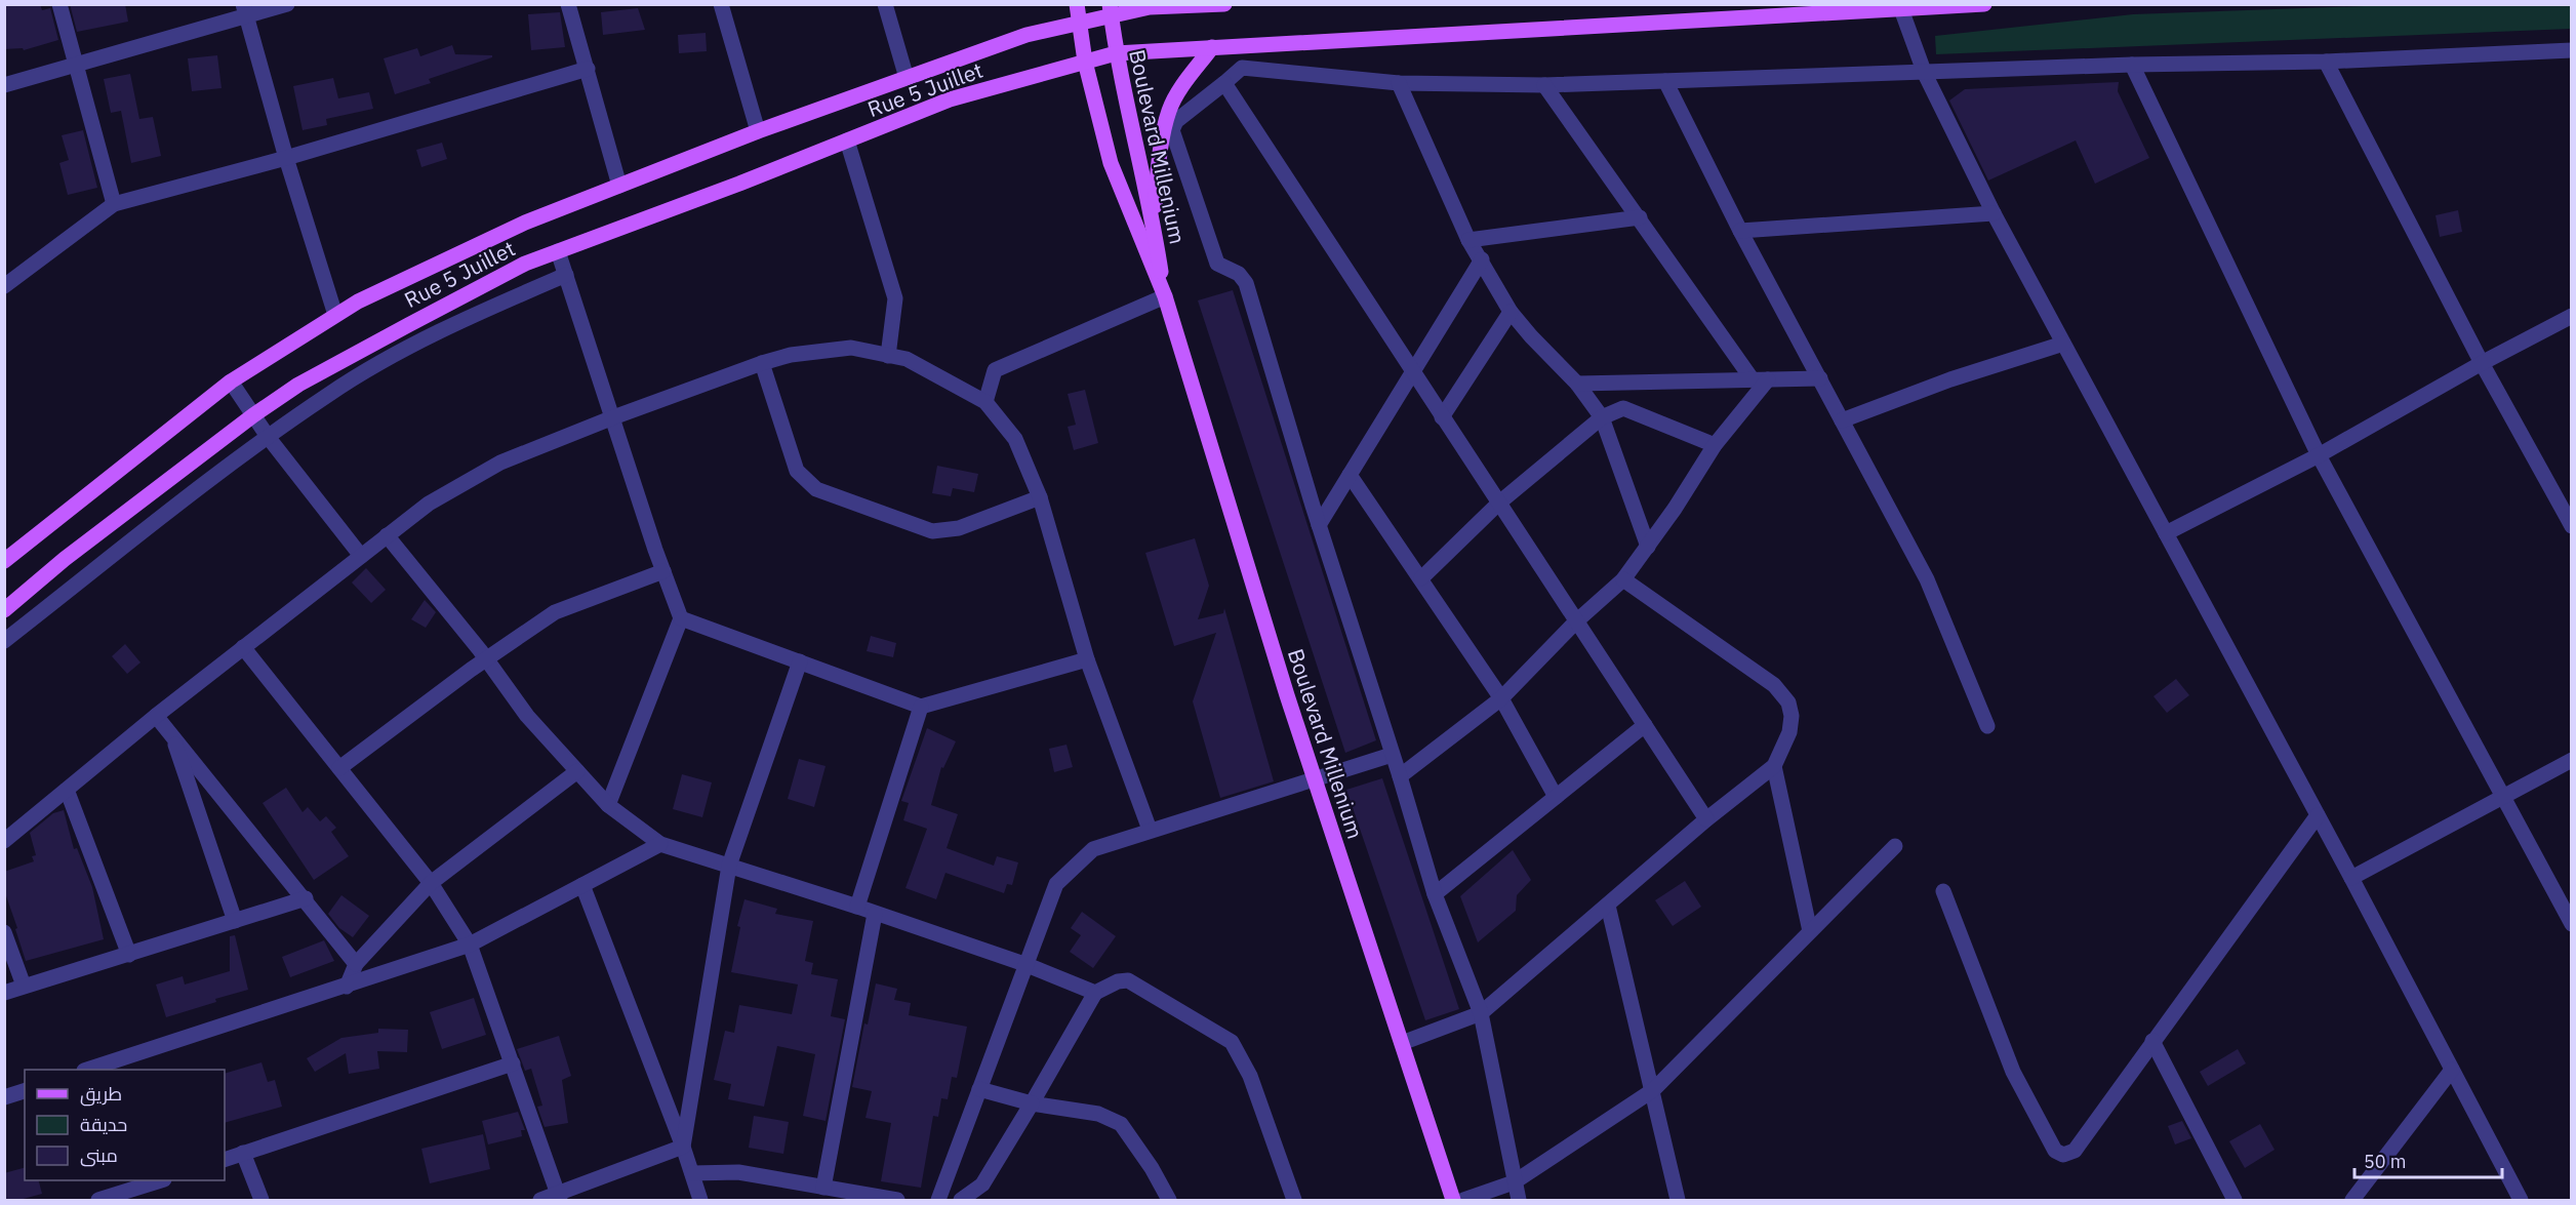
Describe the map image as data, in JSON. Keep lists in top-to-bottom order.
{
  "streets": {
    "main road": ["Rue 5 Juillet", "Boulevard Millenium"]
  },
  "crossings": [
    ["Rue 5 Juillet", "Boulevard Millenium"]
  ],
  "legend": ["طريق", "حديقة", "مبنى"],
  "scale_bar": "50 m"
}
